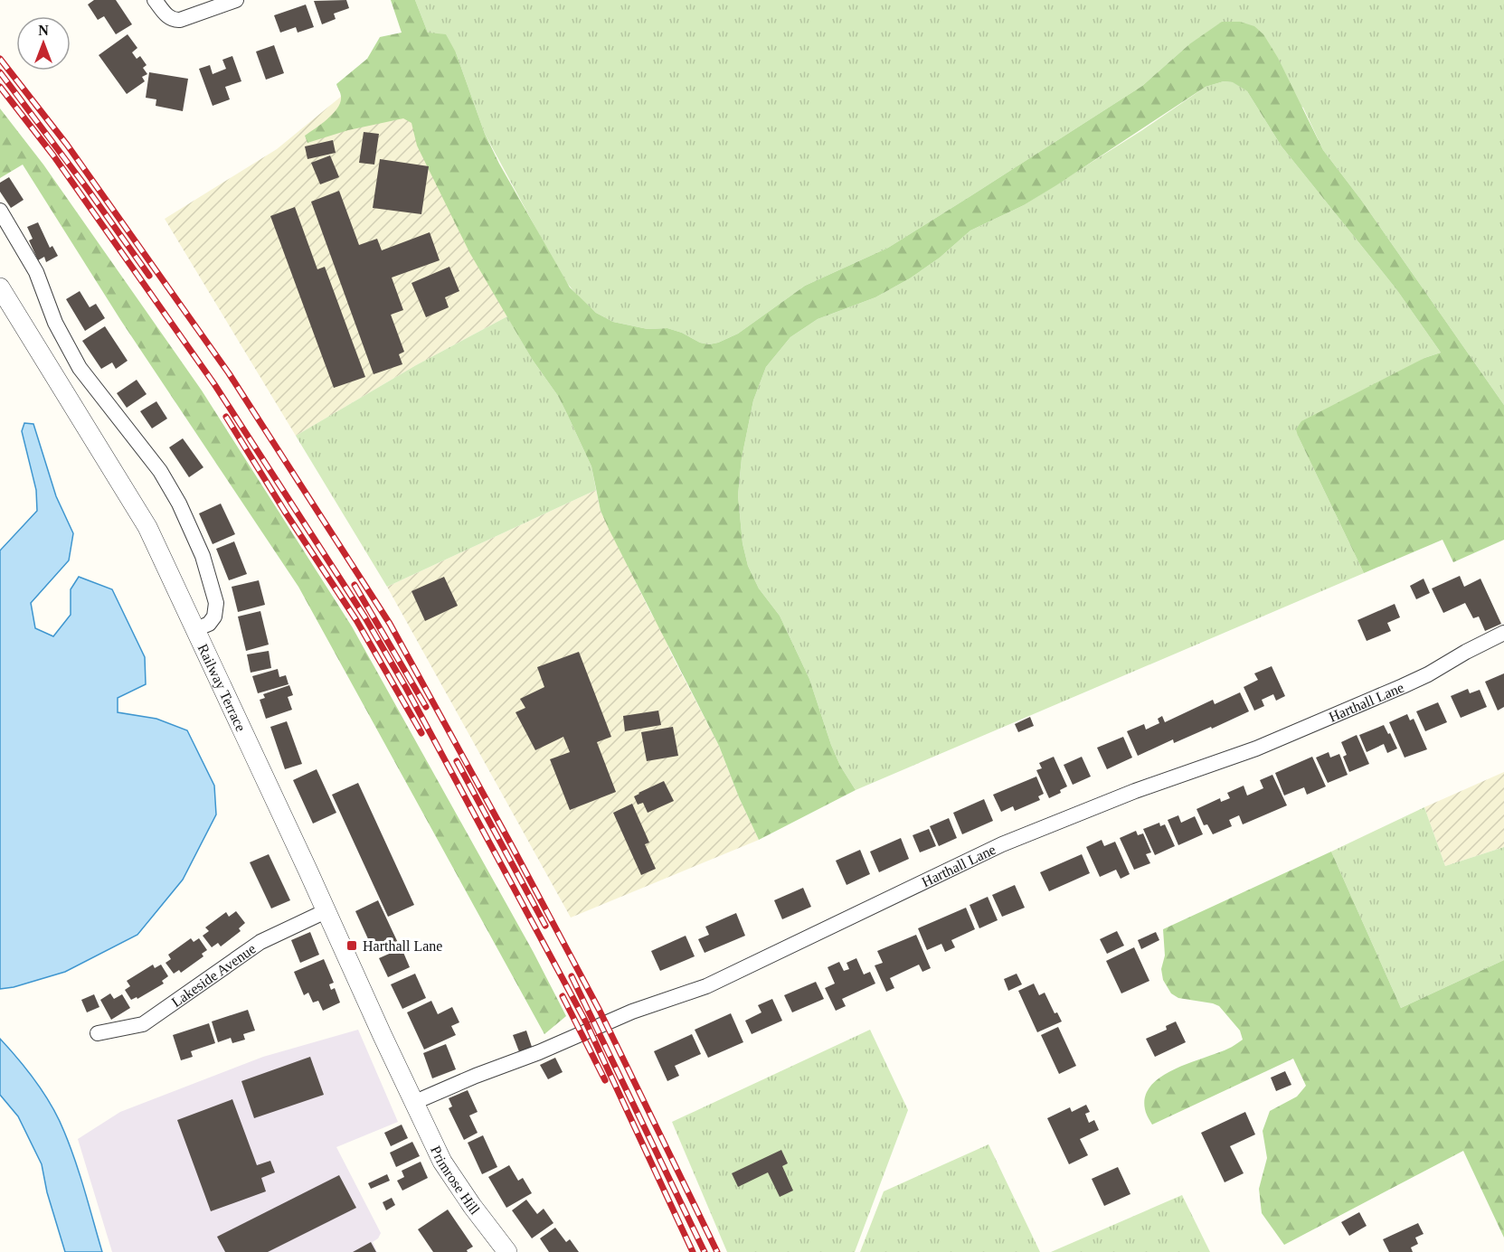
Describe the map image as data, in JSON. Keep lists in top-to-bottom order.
{
  "streets": {
    "street": [
      "Railway Terrace",
      "Harthall Lane",
      "Lakeside Avenue",
      "Primrose Hill"
    ]
  },
  "crossings": [
    ["Railway Terrace", "Harthall Lane"],
    ["Railway Terrace", "Lakeside Avenue"],
    ["Railway Terrace", "Primrose Hill"],
    ["Harthall Lane", "Primrose Hill"]
  ],
  "places": {
    "transit": ["Harthall Lane"]
  },
  "north": "top"
}
